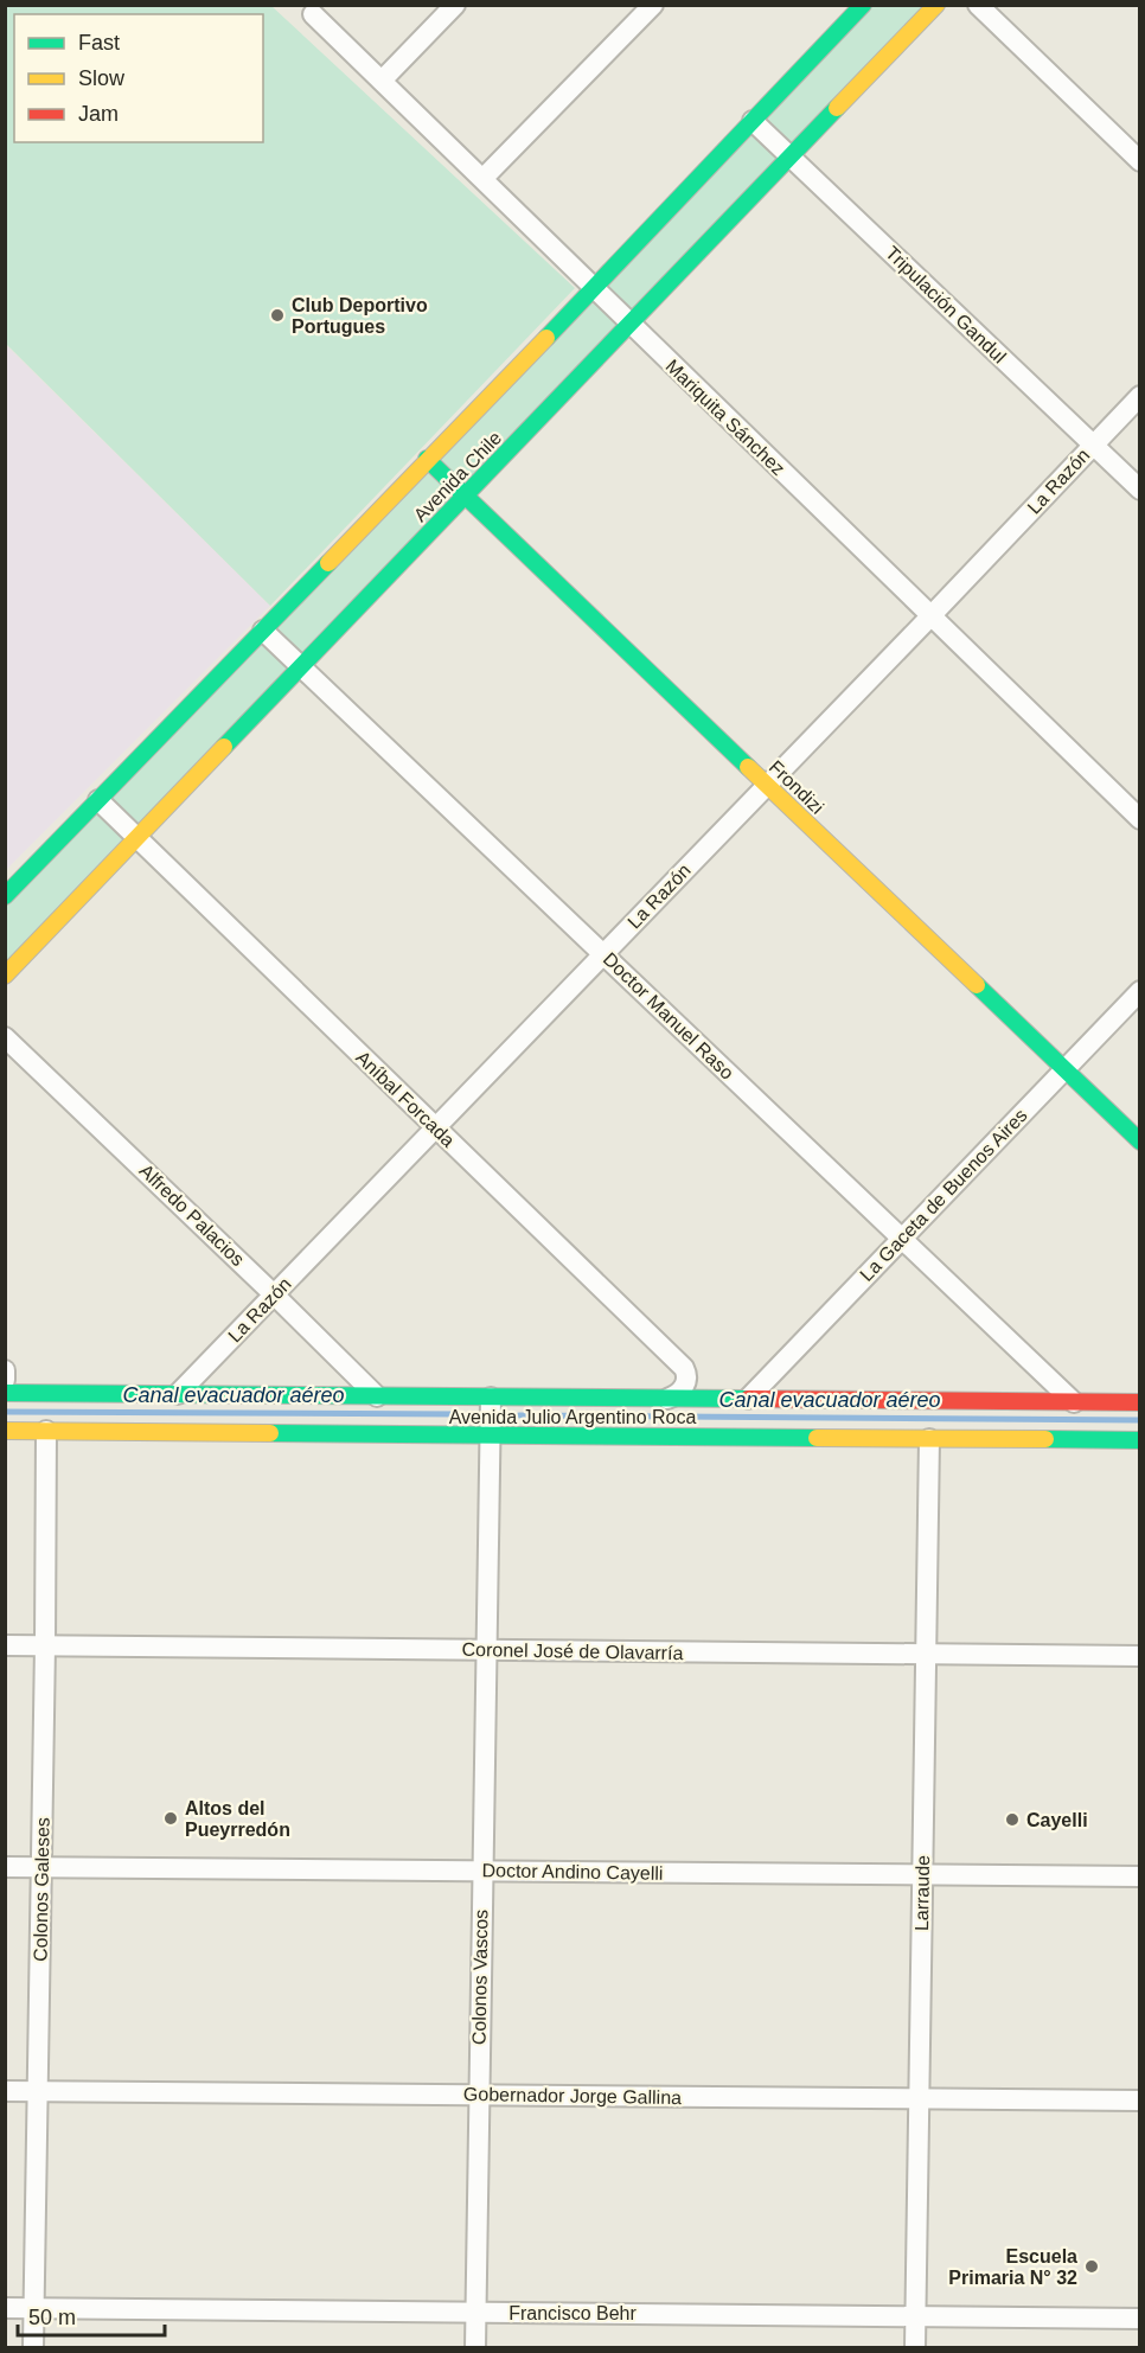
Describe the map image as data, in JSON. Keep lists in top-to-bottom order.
{
  "streets": {
    "main road": ["Avenida Chile", "Frondizi", "Avenida Julio Argentino Roca"],
    "street": [
      "Tripulación Gandul",
      "Mariquita Sánchez",
      "La Razón",
      "Doctor Manuel Raso",
      "Aníbal Forcada",
      "La Gaceta de Buenos Aires",
      "Alfredo Palacios",
      "Coronel José de Olavarría",
      "Doctor Andino Cayelli",
      "Colonos Galeses",
      "Larraude",
      "Colonos Vascos",
      "Gobernador Jorge Gallina",
      "Francisco Behr"
    ]
  },
  "crossings": [
    ["Tripulación Gandul", "Avenida Chile"],
    ["Tripulación Gandul", "La Razón"],
    ["Mariquita Sánchez", "Avenida Chile"],
    ["Mariquita Sánchez", "La Razón"],
    ["Avenida Chile", "Frondizi"],
    ["Avenida Chile", "Doctor Manuel Raso"],
    ["Avenida Chile", "Aníbal Forcada"],
    ["La Razón", "Frondizi"],
    ["La Razón", "Doctor Manuel Raso"],
    ["La Razón", "Aníbal Forcada"],
    ["La Razón", "Alfredo Palacios"],
    ["La Razón", "Avenida Julio Argentino Roca"],
    ["Frondizi", "La Gaceta de Buenos Aires"],
    ["Doctor Manuel Raso", "La Gaceta de Buenos Aires"],
    ["Doctor Manuel Raso", "Avenida Julio Argentino Roca"],
    ["Aníbal Forcada", "Avenida Julio Argentino Roca"],
    ["La Gaceta de Buenos Aires", "Avenida Julio Argentino Roca"],
    ["Alfredo Palacios", "Avenida Julio Argentino Roca"],
    ["Avenida Julio Argentino Roca", "Colonos Galeses"],
    ["Avenida Julio Argentino Roca", "Larraude"],
    ["Avenida Julio Argentino Roca", "Colonos Vascos"],
    ["Coronel José de Olavarría", "Colonos Galeses"],
    ["Coronel José de Olavarría", "Larraude"],
    ["Coronel José de Olavarría", "Colonos Vascos"],
    ["Doctor Andino Cayelli", "Colonos Galeses"],
    ["Doctor Andino Cayelli", "Larraude"],
    ["Doctor Andino Cayelli", "Colonos Vascos"],
    ["Colonos Galeses", "Gobernador Jorge Gallina"],
    ["Colonos Galeses", "Francisco Behr"],
    ["Larraude", "Gobernador Jorge Gallina"],
    ["Larraude", "Francisco Behr"],
    ["Colonos Vascos", "Gobernador Jorge Gallina"],
    ["Colonos Vascos", "Francisco Behr"]
  ],
  "water": ["Canal evacuador aéreo"],
  "places": [
    "Club Deportivo Portugues",
    "Altos del Pueyrredón",
    "Cayelli",
    "Escuela Primaria N° 32"
  ],
  "legend": ["Fast", "Slow", "Jam"],
  "scale_bar": "50 m"
}
